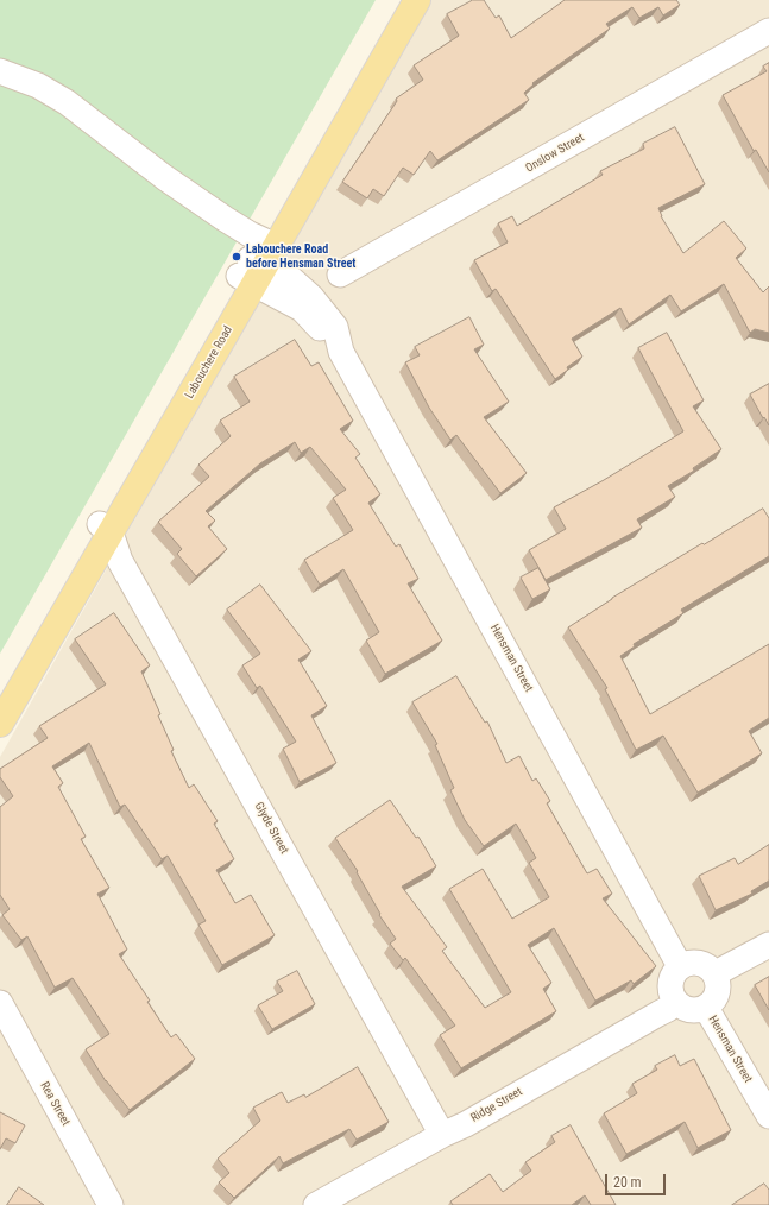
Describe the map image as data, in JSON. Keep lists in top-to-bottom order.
{
  "streets": {
    "main road": ["Labouchere Road"],
    "street": [
      "Onslow Street",
      "Hensman Street",
      "Glyde Street",
      "Rea Street",
      "Ridge Street"
    ]
  },
  "crossings": [
    ["Labouchere Road", "Hensman Street"],
    ["Labouchere Road", "Glyde Street"],
    ["Hensman Street", "Ridge Street"],
    ["Glyde Street", "Ridge Street"]
  ],
  "places": ["Labouchere Road before Hensman Street"],
  "scale_bar": "20 m"
}
